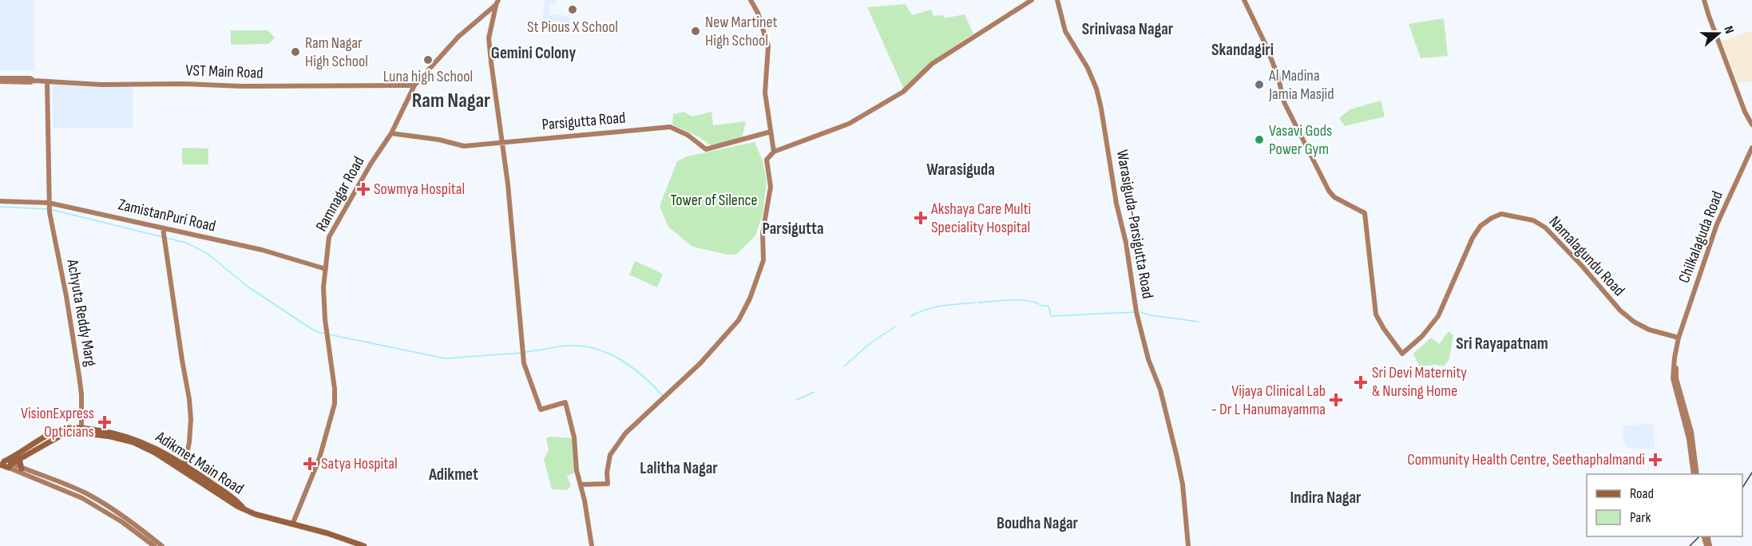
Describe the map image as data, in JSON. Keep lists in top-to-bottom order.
{
  "streets": {
    "main road": ["Adikmet Main Road"],
    "street": [
      "VST Main Road",
      "Parsigutta Road",
      "Ramnagar Road",
      "ZamistanPuri Road",
      "Warasiguda-Parsigutta Road",
      "Chilkalaguda Road",
      "Namalagundu Road",
      "Achyuta Reddy Marg"
    ]
  },
  "crossings": [
    ["VST Main Road", "Ramnagar Road"],
    ["VST Main Road", "Achyuta Reddy Marg"],
    ["Parsigutta Road", "Ramnagar Road"],
    ["Ramnagar Road", "ZamistanPuri Road"],
    ["Ramnagar Road", "Adikmet Main Road"],
    ["ZamistanPuri Road", "Achyuta Reddy Marg"],
    ["Chilkalaguda Road", "Namalagundu Road"],
    ["Achyuta Reddy Marg", "Adikmet Main Road"]
  ],
  "districts": [
    "Srinivasa Nagar",
    "Skandagiri",
    "Gemini Colony",
    "Ram Nagar",
    "Warasiguda",
    "Parsigutta",
    "Sri Rayapatnam",
    "Lalitha Nagar",
    "Adikmet",
    "Indira Nagar",
    "Boudha Nagar"
  ],
  "parks": ["Tower of Silence"],
  "places": {
    "other": [
      "St Pious X School",
      "New Martinet High School",
      "Ram Nagar High School",
      "Luna high School",
      "Al Madina Jamia Masjid",
      "Vasavi Gods Power Gym"
    ],
    "health": [
      "Sowmya Hospital",
      "Akshaya Care Multi Speciality Hospital",
      "Sri Devi Maternity & Nursing Home",
      "Vijaya Clinical Lab - Dr L Hanumayamma",
      "VisionExpress Opticians",
      "Community Health Centre, Seethaphalmandi",
      "Satya Hospital"
    ]
  },
  "legend": ["Road", "Park"],
  "north": "right"
}
